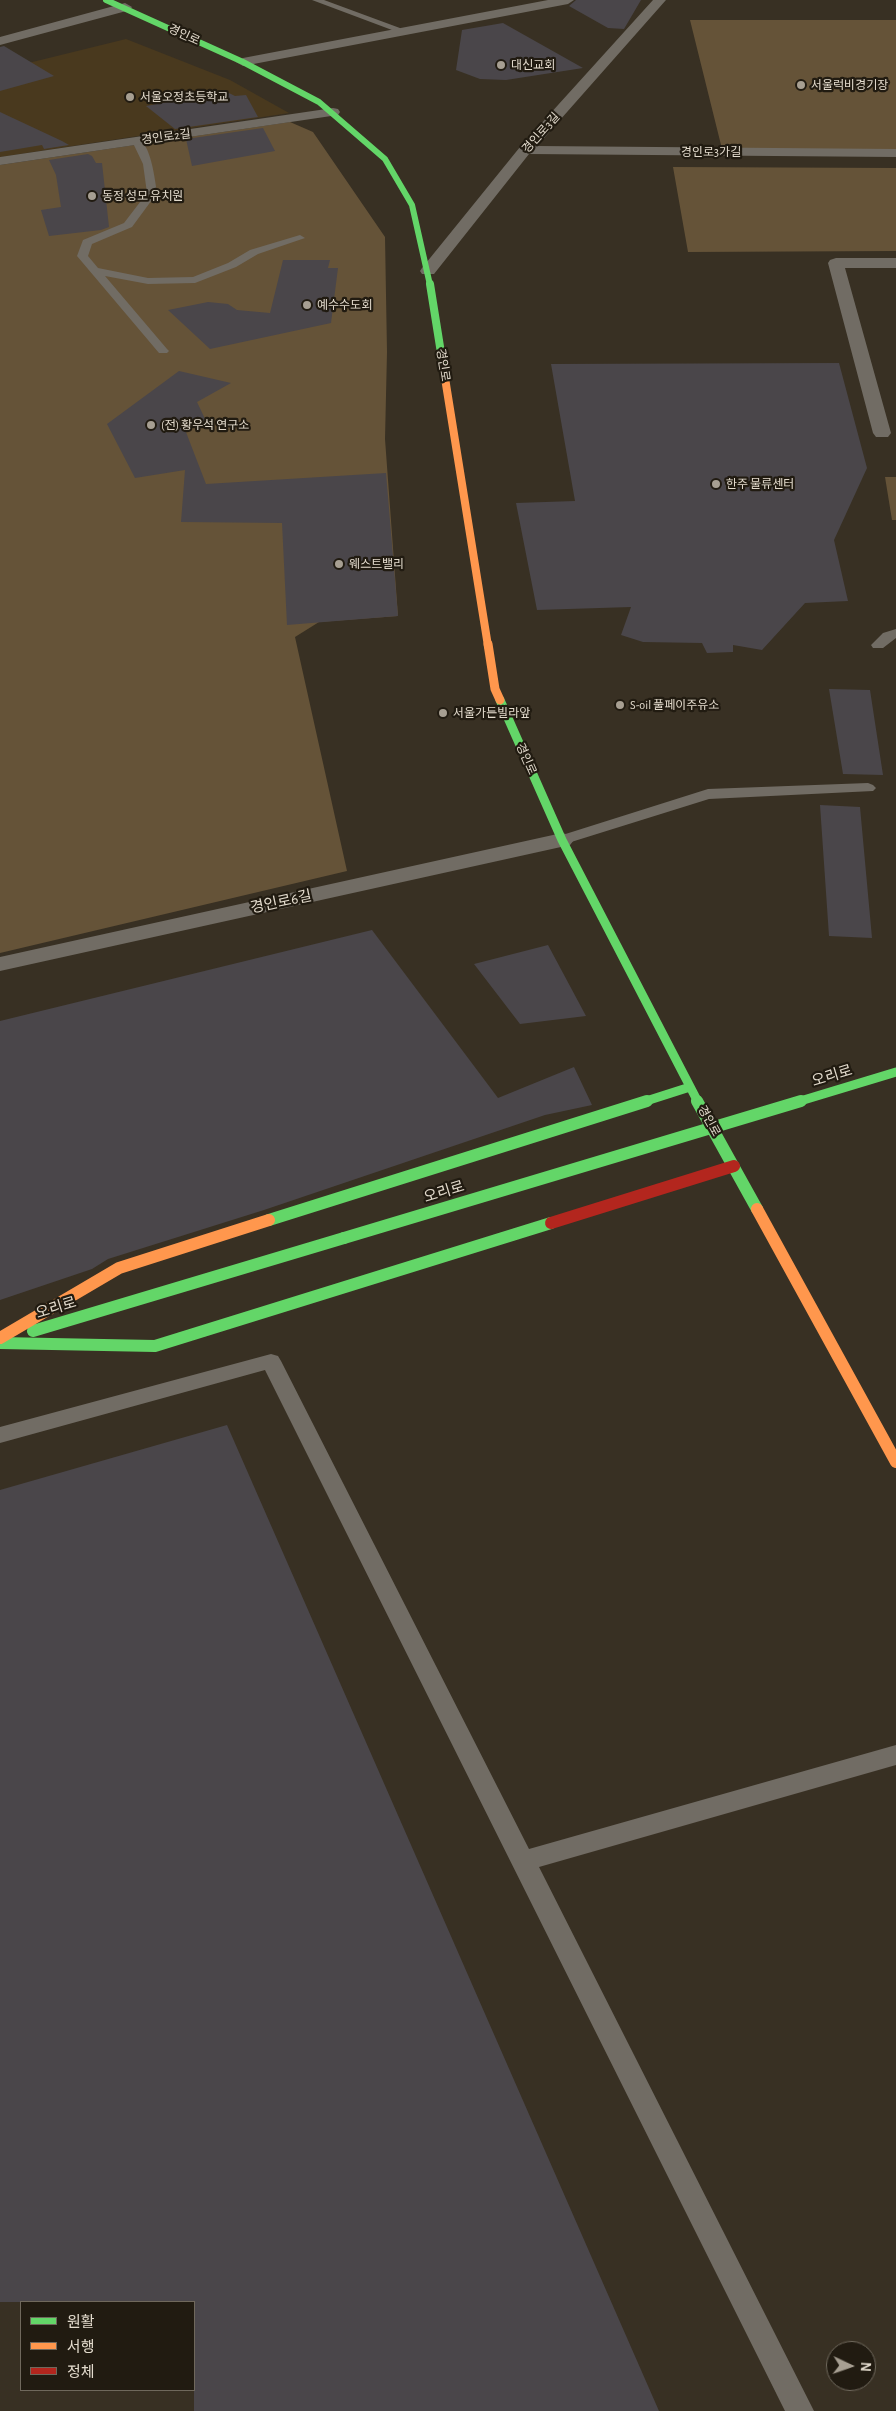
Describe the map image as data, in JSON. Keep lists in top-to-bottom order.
{
  "streets": {
    "main road": ["경인로", "오리로"],
    "street": [
      "경인로3길",
      "경인로2길",
      "경인로3가길",
      "경인로6길"
    ]
  },
  "crossings": [
    ["경인로", "경인로3길"],
    ["경인로", "경인로2길"],
    ["경인로", "경인로6길"],
    ["경인로", "오리로"],
    ["경인로3길", "경인로3가길"]
  ],
  "places": [
    "대신교회",
    "서울럭비경기장",
    "서울오정초등학교",
    "동정 성모 유치원",
    "예수수도회",
    "(전) 황우석 연구소",
    "한주 물류센터",
    "웨스트밸리",
    "S-oil 풀페이주유소",
    "서울가든빌라앞"
  ],
  "legend": ["원활", "서행", "정체"],
  "north": "right"
}
